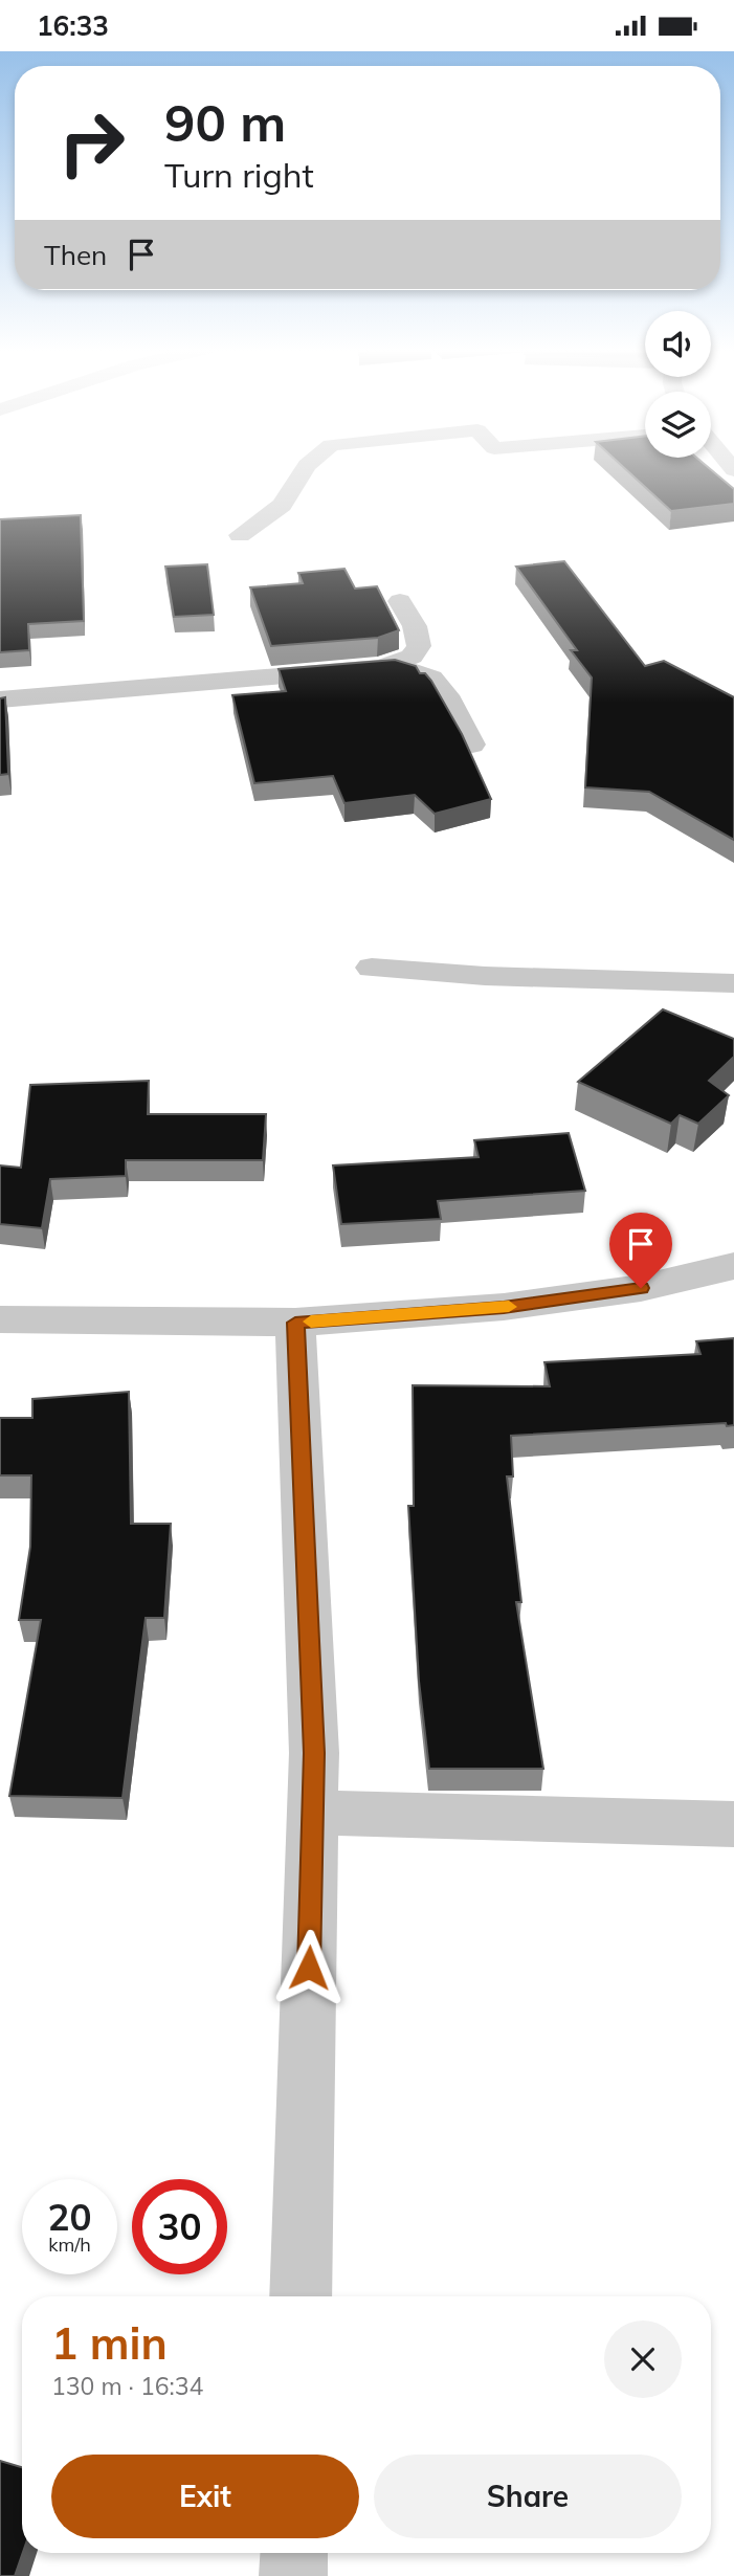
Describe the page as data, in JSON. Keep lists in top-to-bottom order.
{
  "page": {
    "status": "16:33",
    "turn": ["90 m", "Turn right"],
    "then": "Then",
    "speed": "20 km/h",
    "limit": "30",
    "heading": ["1 min", "130 m · 16:34"],
    "buttons": ["Exit", "Share"]
  }
}
